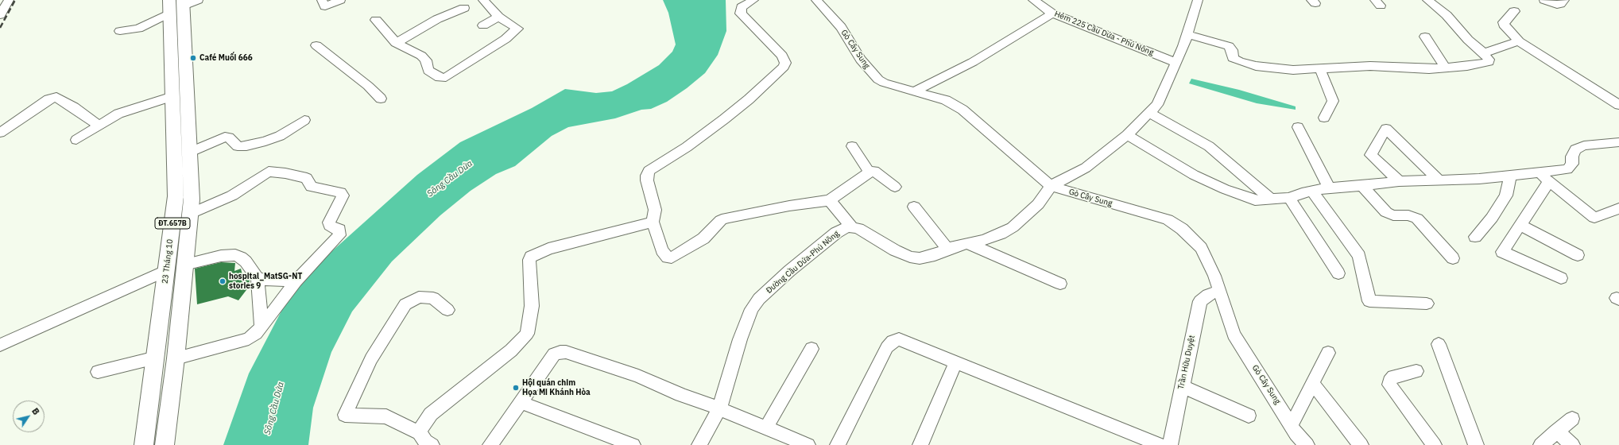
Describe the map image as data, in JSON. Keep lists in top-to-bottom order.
{
  "streets": {
    "main road": ["ĐT.657B", "23 Tháng 10"],
    "street": [
      "Hẻm 225 Cầu Dứa - Phú Nông",
      "Gò Cây Sung",
      "Đường Cầu Dứa-Phú Nông",
      "Trần Hữu Duyệt"
    ]
  },
  "crossings": [
    ["Gò Cây Sung", "Trần Hữu Duyệt"],
    ["ĐT.657B", "23 Tháng 10"]
  ],
  "water": ["Sông Cầu Dứa"],
  "places": ["Café Muối 666", "hospital_MatSG-NT stories 9", "Hội quán chim Họa Mi Khánh Hòa"],
  "north": "top right"
}
